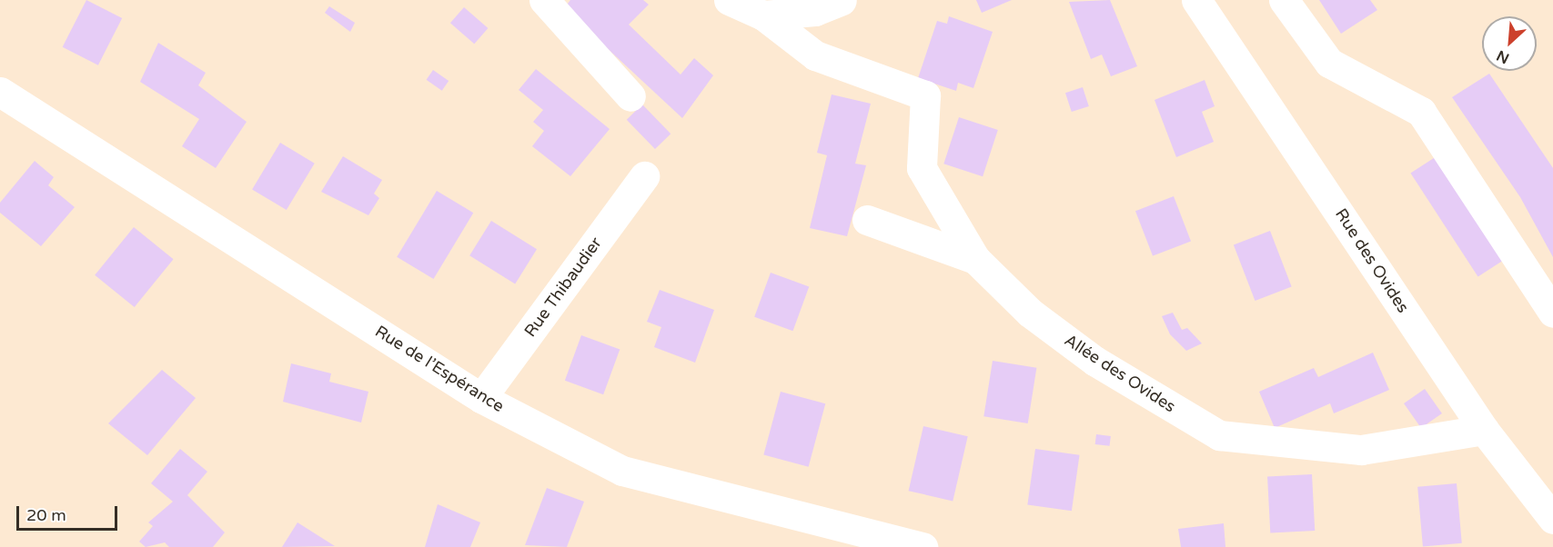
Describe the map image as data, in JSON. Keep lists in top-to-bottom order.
{
  "streets": {
    "street": [
      "Rue des Ovides",
      "Rue Thibaudier",
      "Rue de l’Espérance",
      "Allée des Ovides"
    ]
  },
  "crossings": [
    ["Rue des Ovides", "Allée des Ovides"],
    ["Rue Thibaudier", "Rue de l’Espérance"]
  ],
  "scale_bar": "20 m",
  "north": "bottom left"
}
